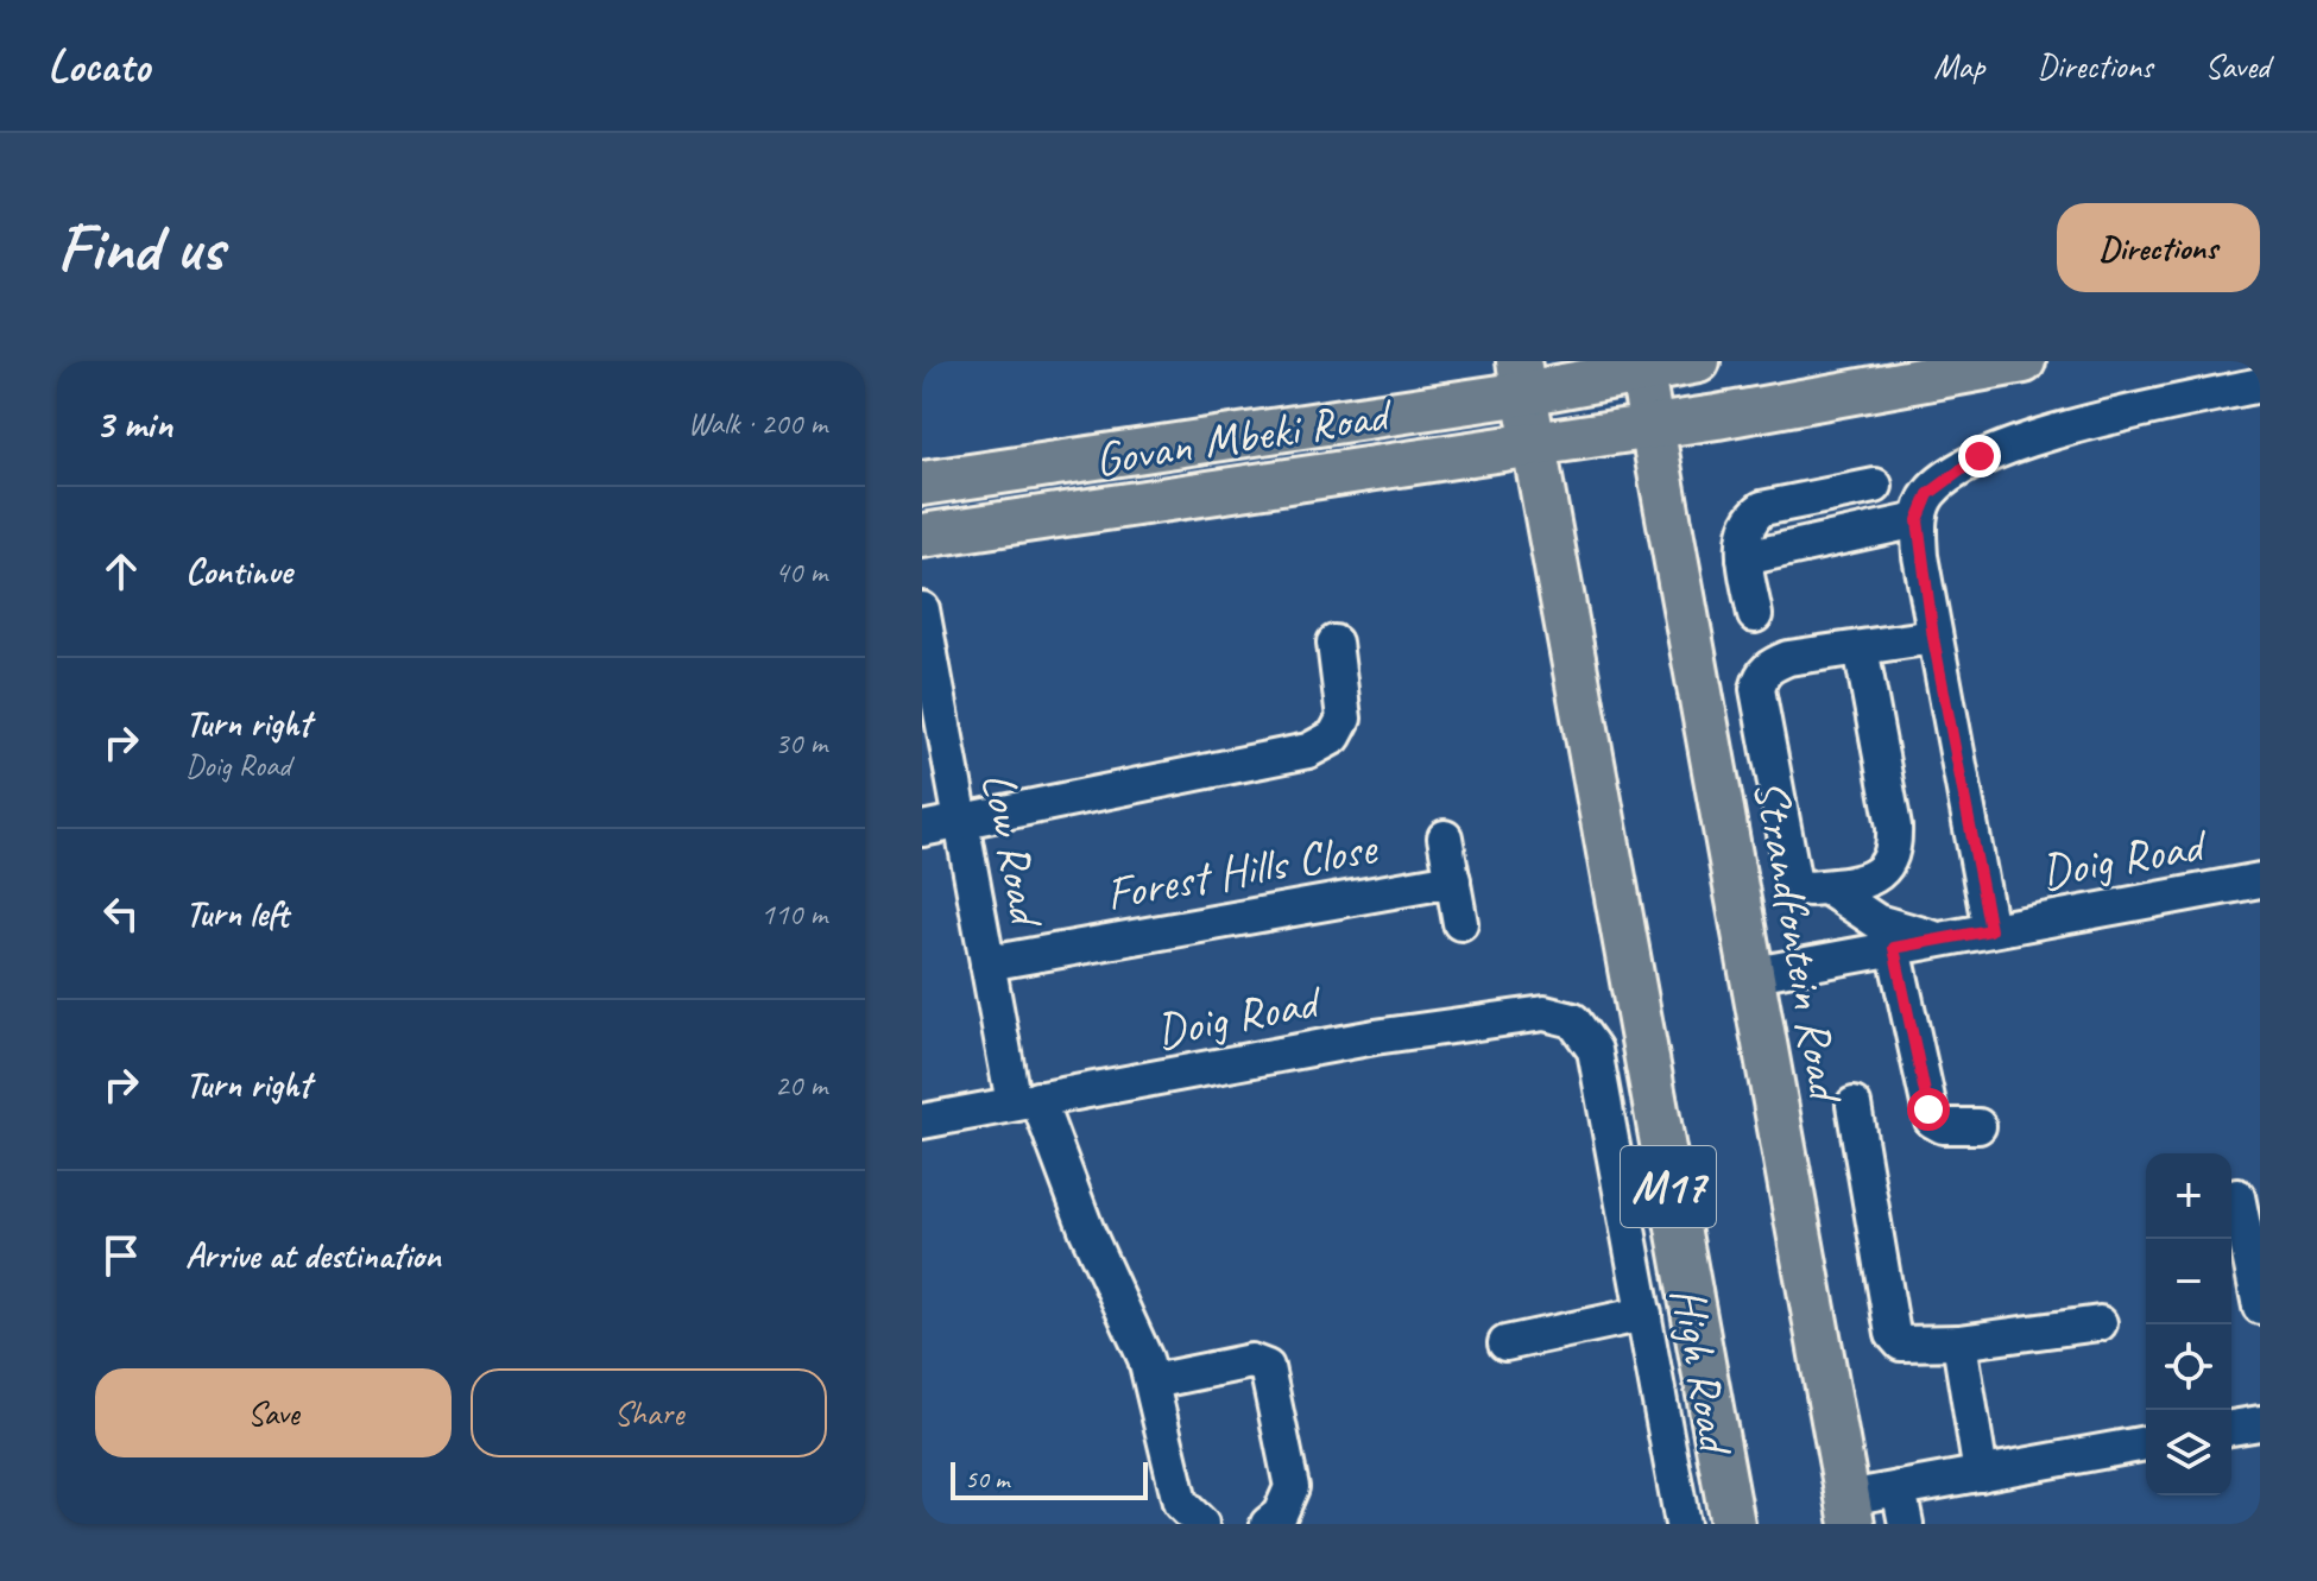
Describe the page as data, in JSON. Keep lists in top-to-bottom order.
{
  "streets": {
    "main road": ["Govan Mbeki Road", "Strandfontein Road", "M17"],
    "street": [
      "Low Road",
      "Doig Road",
      "Forest Hills Close",
      "High Road"
    ]
  },
  "crossings": [
    ["Govan Mbeki Road", "Strandfontein Road"],
    ["Govan Mbeki Road", "M17"],
    ["Low Road", "Doig Road"],
    ["Low Road", "Forest Hills Close"],
    ["Doig Road", "High Road"]
  ],
  "scale_bar": "50 m",
  "page": {
    "header": "Locato",
    "nav": ["Map", "Directions", "Saved"],
    "buttons": [
      "Directions",
      ["Save", "Share"]
    ],
    "title": "Find us",
    "heading": ["3 min", "Walk · 200 m"],
    "list": [
      ["Continue", "40 m"],
      ["Turn right", "Doig Road", "30 m"],
      ["Turn left", "110 m"],
      ["Turn right", "20 m"],
      "Arrive at destination"
    ],
    "map_buttons": ["+", "−"],
    "scale": "50 m"
  }
}
